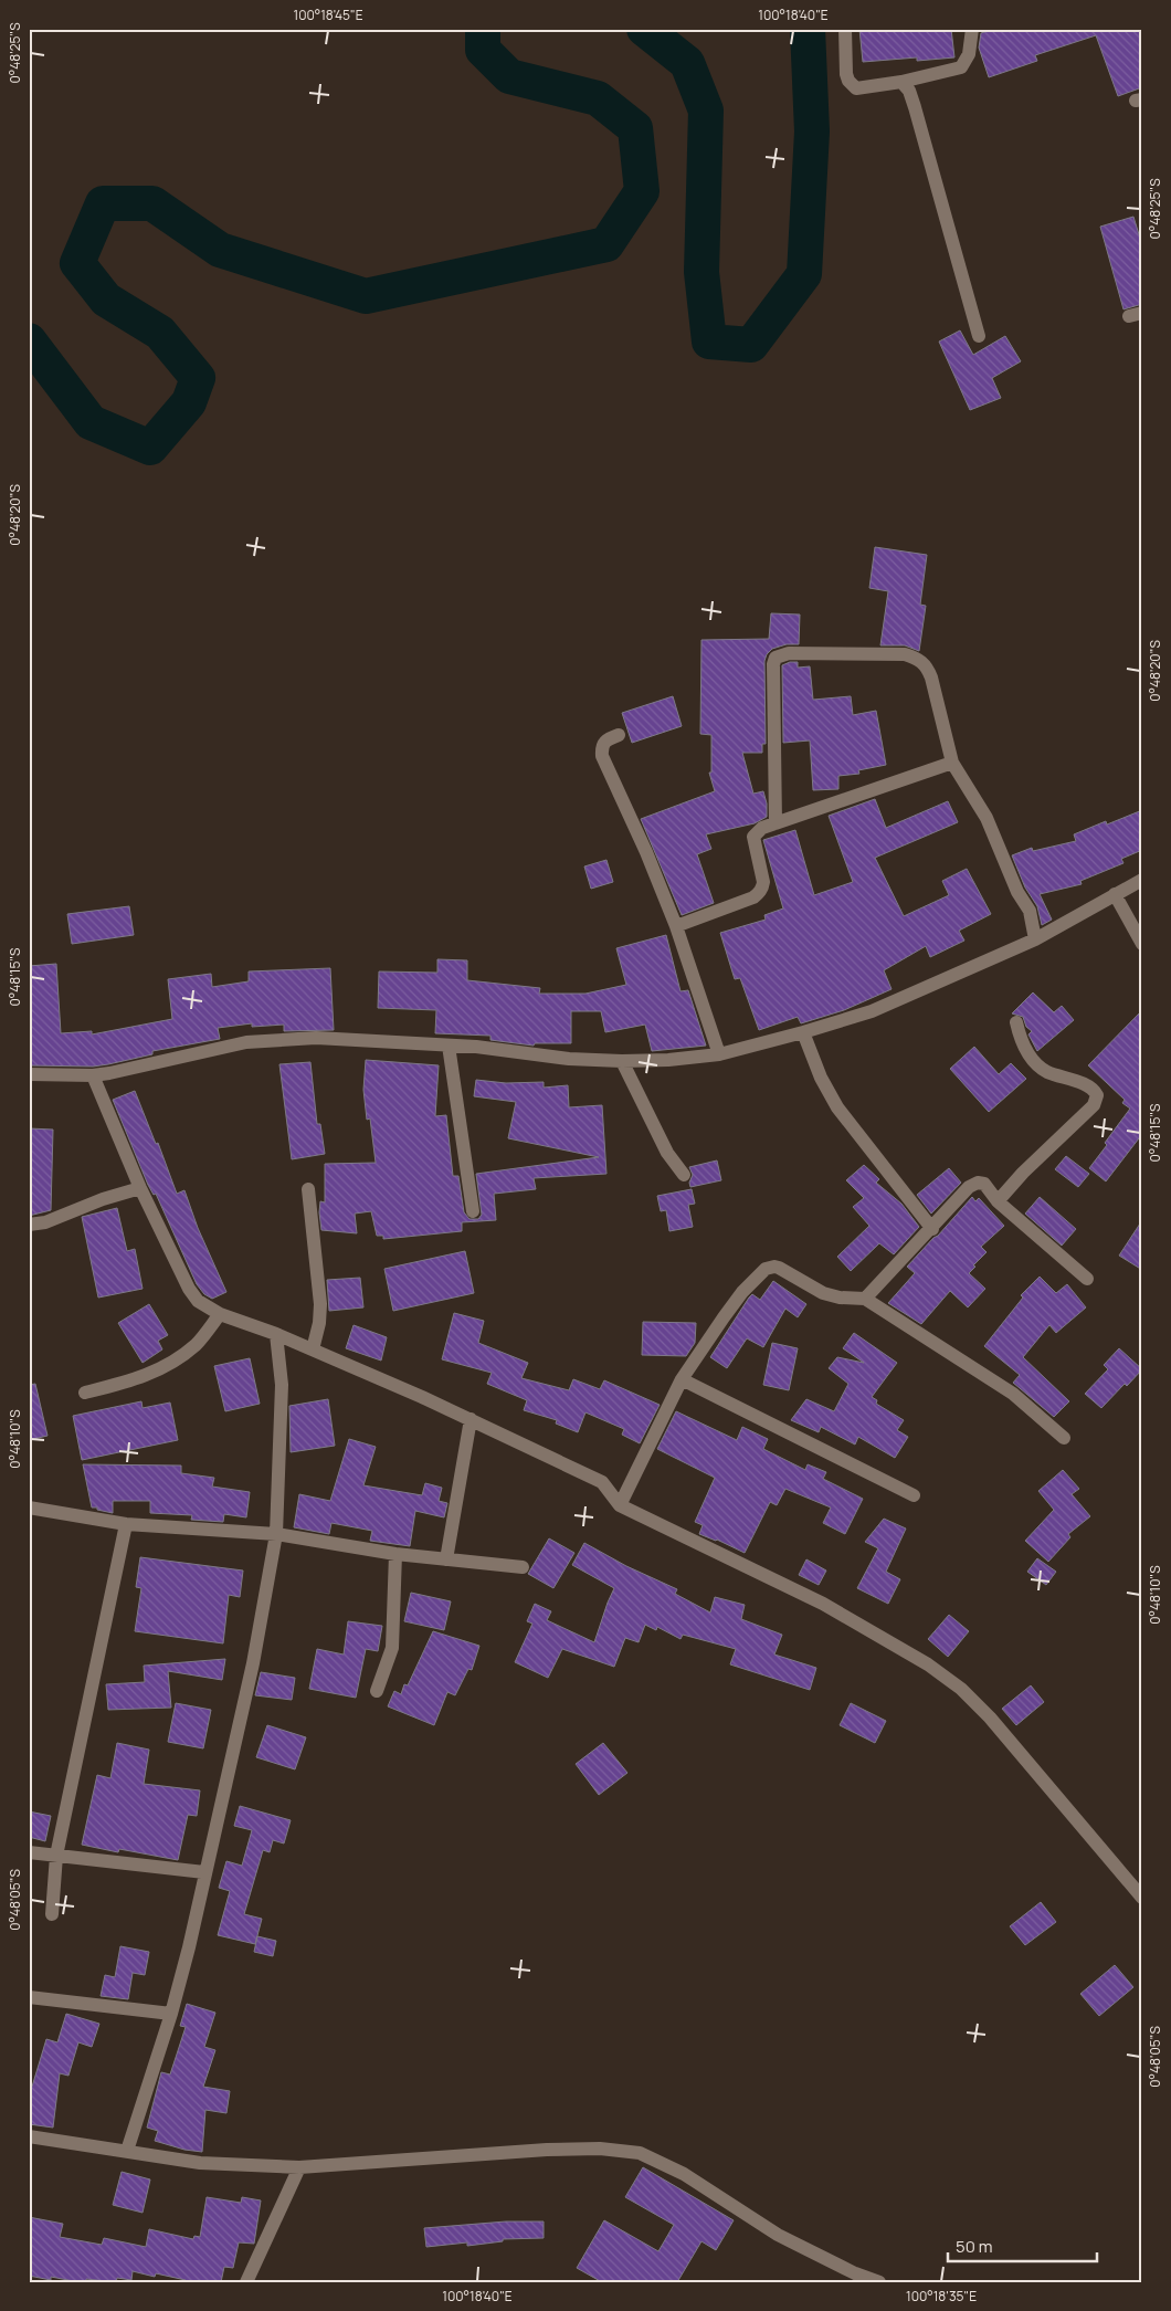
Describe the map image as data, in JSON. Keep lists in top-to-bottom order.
{
  "scale_bar": "50 m",
  "coordinates": [
    "100°18'45\"E",
    "100°18'40\"E",
    "0°48'25\"S",
    "0°48'20\"S",
    "0°48'15\"S",
    "0°48'10\"S",
    "0°48'05\"S",
    "100°18'35\"E"
  ]
}
